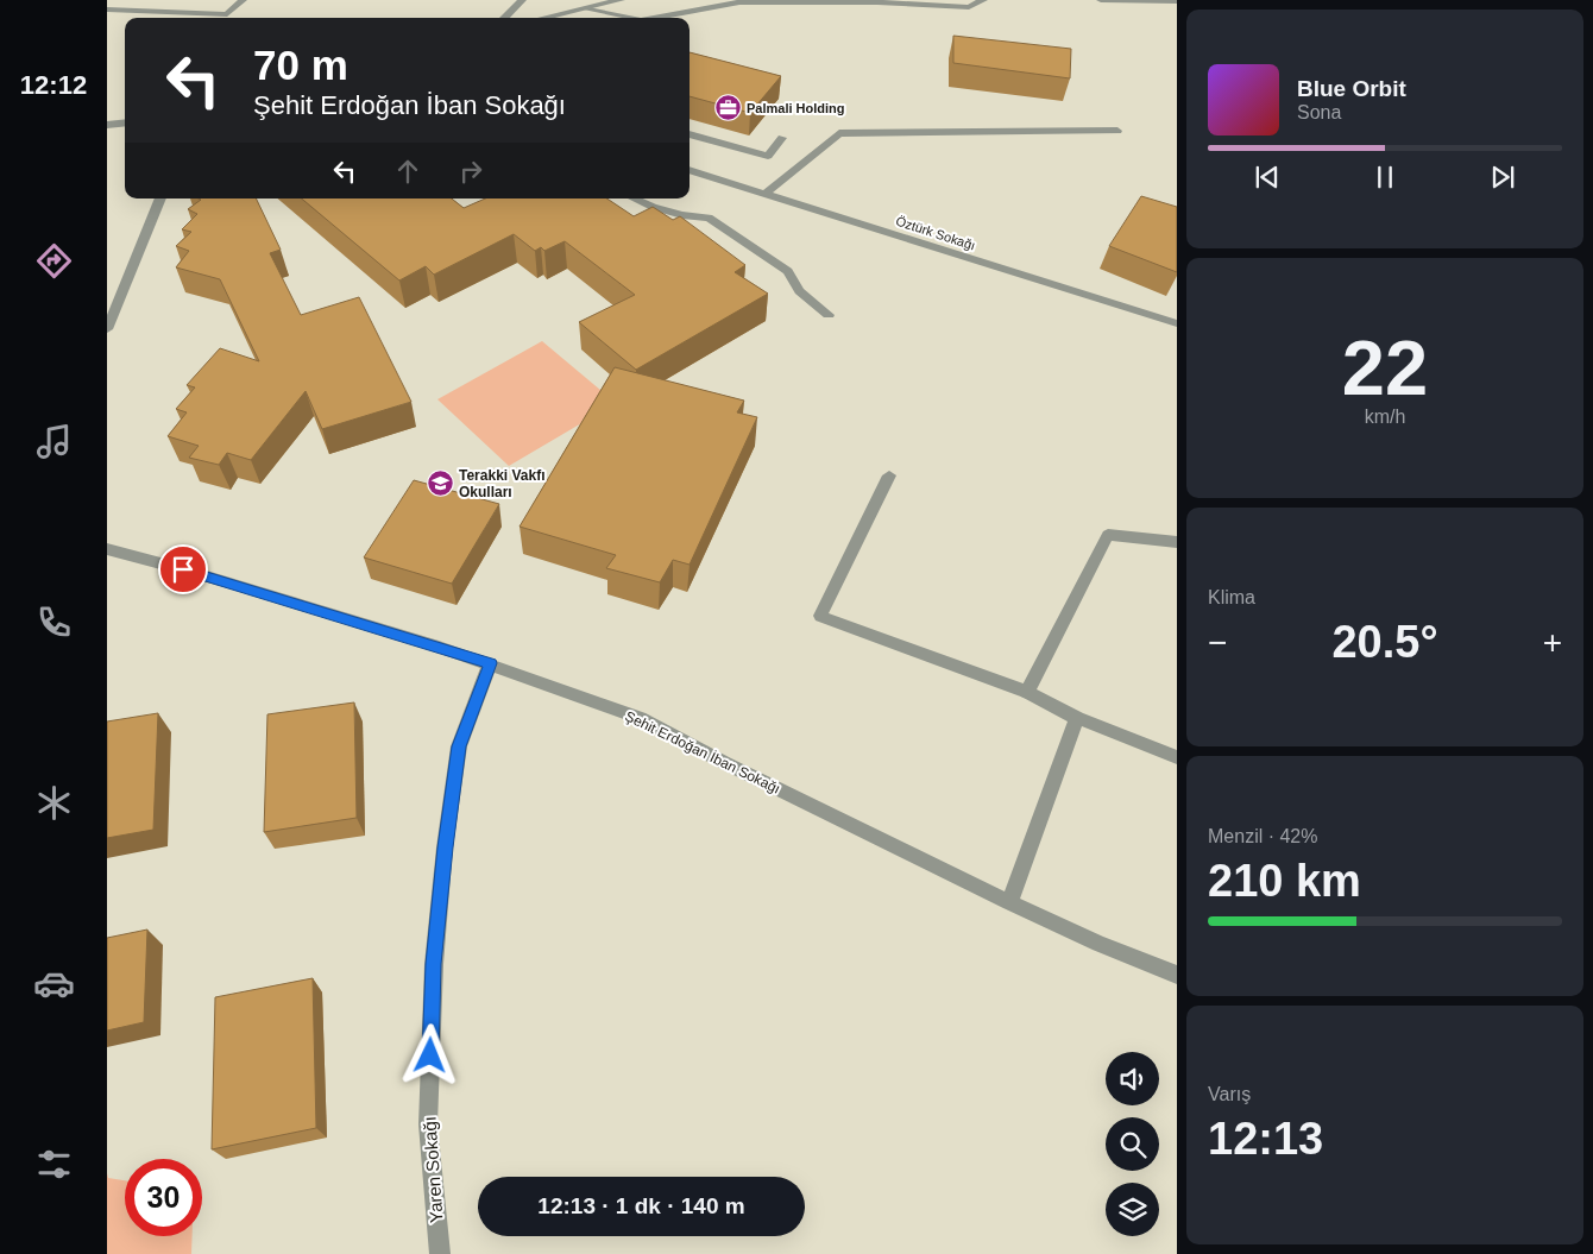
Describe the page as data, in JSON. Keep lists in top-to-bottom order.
{
  "streets": {
    "street": ["Öztürk Sokağı", "Şehit Erdoğan İban Sokağı", "Yaren Sokağı"]
  },
  "crossings": [
    ["Şehit Erdoğan İban Sokağı", "Yaren Sokağı"]
  ],
  "places": {
    "office": ["Palmali Holding"],
    "school or university": ["Terakki Vakfı Okulları"]
  },
  "page": {
    "tabs": "12:12",
    "turn": ["70 m", "Şehit Erdoğan İban Sokağı"],
    "song": ["Blue Orbit", "Sona"],
    "tile": [
      ["22", "km/h"],
      "Klima",
      ["Menzil · 42%", "210 km"],
      ["Varış", "12:13"]
    ],
    "heat": ["−", "20.5°", "+"],
    "limit": "30",
    "trip": "12:13 · 1 dk · 140 m"
  }
}
